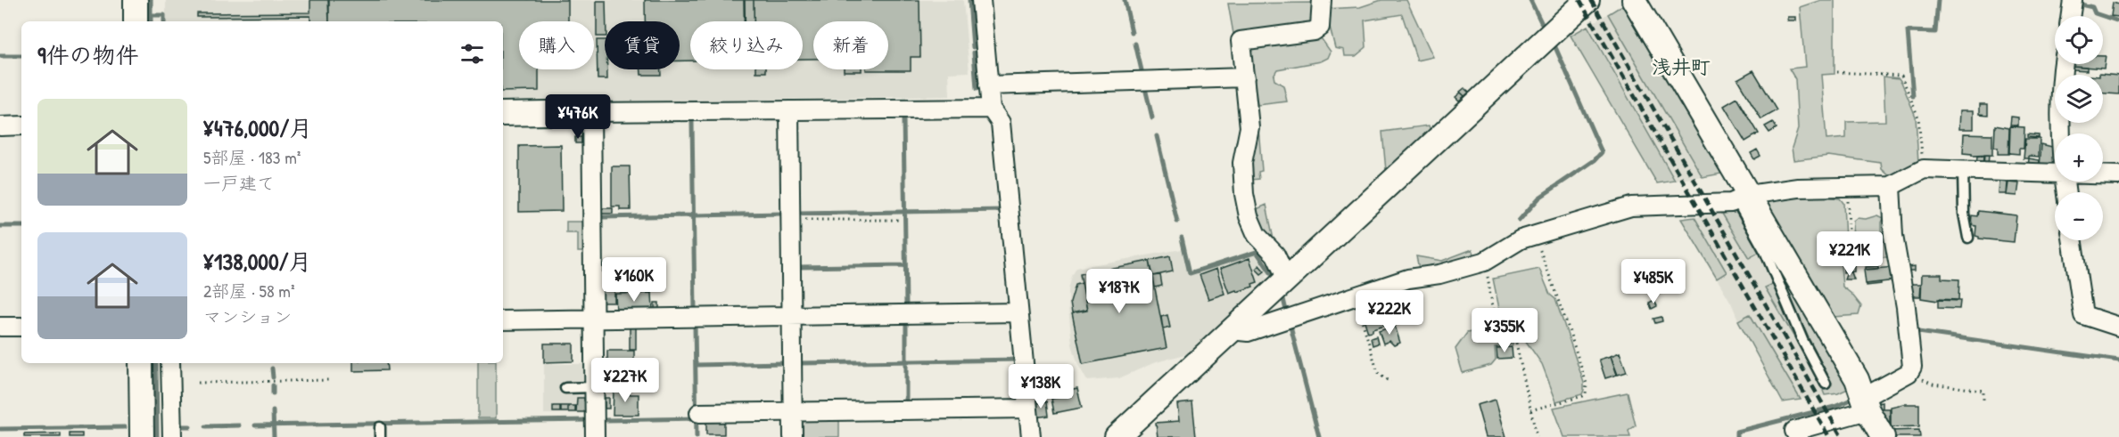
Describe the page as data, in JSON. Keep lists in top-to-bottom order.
{
  "districts": ["浅井町"],
  "page": {
    "map_buttons": ["+", "−"],
    "chip": [
      "購入",
      "賃貸",
      "絞り込み",
      "新着"
    ],
    "heading": "9件の物件",
    "list": [
      {
        "name": "¥476,000/月",
        "note": "5部屋 · 183 m² · 一戸建て"
      },
      {
        "name": "¥138,000/月",
        "note": "2部屋 · 58 m² · マンション"
      }
    ],
    "price": [
      "¥476K",
      "¥221K",
      "¥160K",
      "¥485K",
      "¥187K",
      "¥222K",
      "¥355K",
      "¥227K",
      "¥138K"
    ]
  }
}
